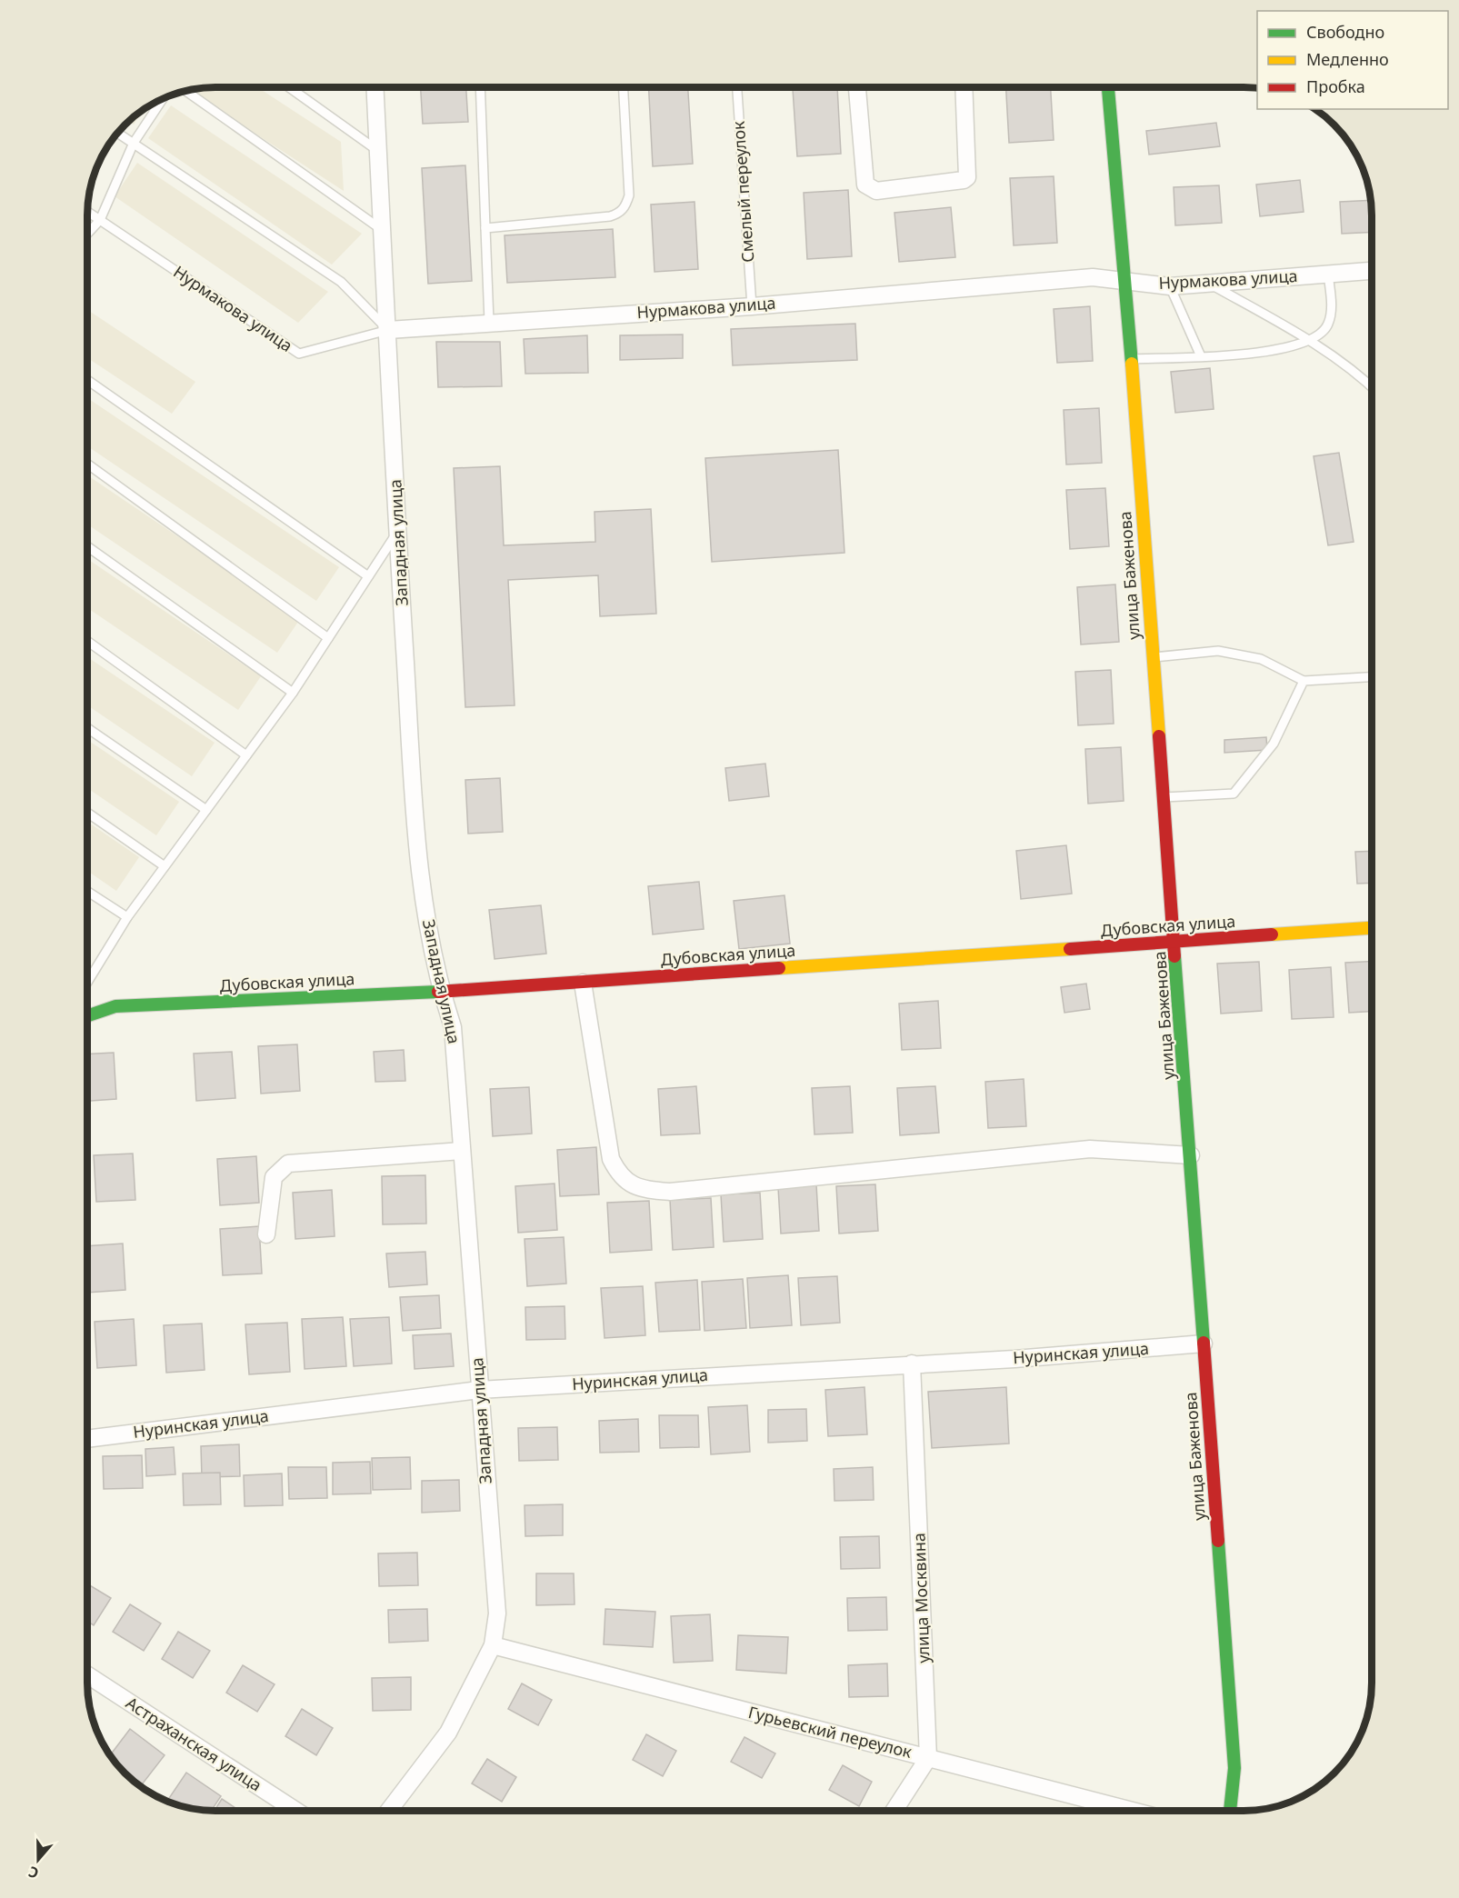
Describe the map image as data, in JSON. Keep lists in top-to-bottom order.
{
  "streets": {
    "main road": ["улица Баженова", "Дубовская улица"],
    "street": [
      "Нурмакова улица",
      "Западная улица",
      "Нуринская улица",
      "улица Москвина",
      "Гурьевский переулок",
      "Астраханская улица"
    ],
    "lane": ["Смелый переулок"]
  },
  "crossings": [
    ["Смелый переулок", "Нурмакова улица"],
    ["Нурмакова улица", "Западная улица"],
    ["Нурмакова улица", "улица Баженова"],
    ["Западная улица", "Дубовская улица"],
    ["Западная улица", "Нуринская улица"],
    ["Западная улица", "Гурьевский переулок"],
    ["улица Баженова", "Дубовская улица"],
    ["улица Баженова", "Нуринская улица"],
    ["Нуринская улица", "улица Москвина"],
    ["улица Москвина", "Гурьевский переулок"]
  ],
  "legend": ["Свободно", "Медленно", "Пробка"],
  "north": "bottom"
}
